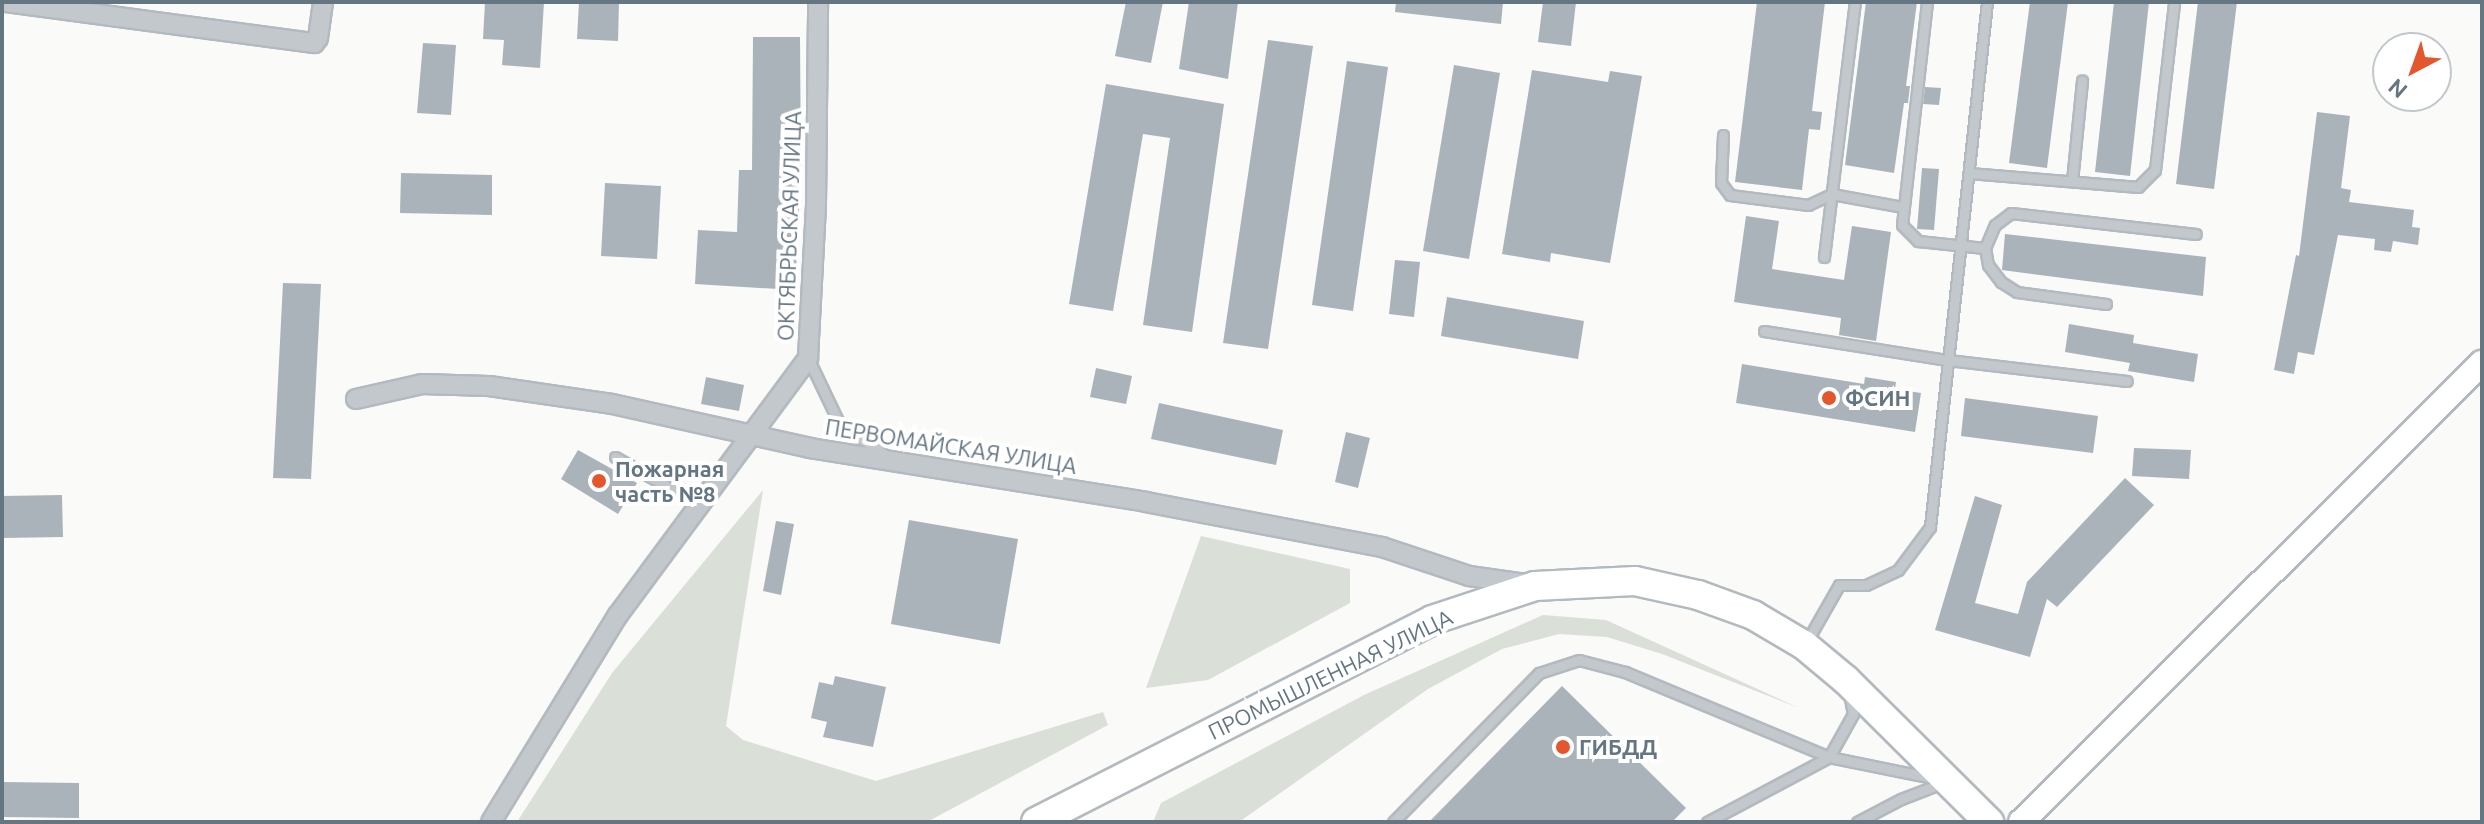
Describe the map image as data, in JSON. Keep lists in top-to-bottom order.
{
  "streets": {
    "main road": ["ПРОМЫШЛЕННАЯ УЛИЦА"],
    "street": ["ОКТЯБРЬСКАЯ УЛИЦА", "ПЕРВОМАЙСКАЯ УЛИЦА"]
  },
  "crossings": [
    ["ОКТЯБРЬСКАЯ УЛИЦА", "ПЕРВОМАЙСКАЯ УЛИЦА"],
    ["ПЕРВОМАЙСКАЯ УЛИЦА", "ПРОМЫШЛЕННАЯ УЛИЦА"]
  ],
  "places": ["ФСИН", "Пожарная часть №8", "ГИБДД"],
  "north": "bottom left"
}
